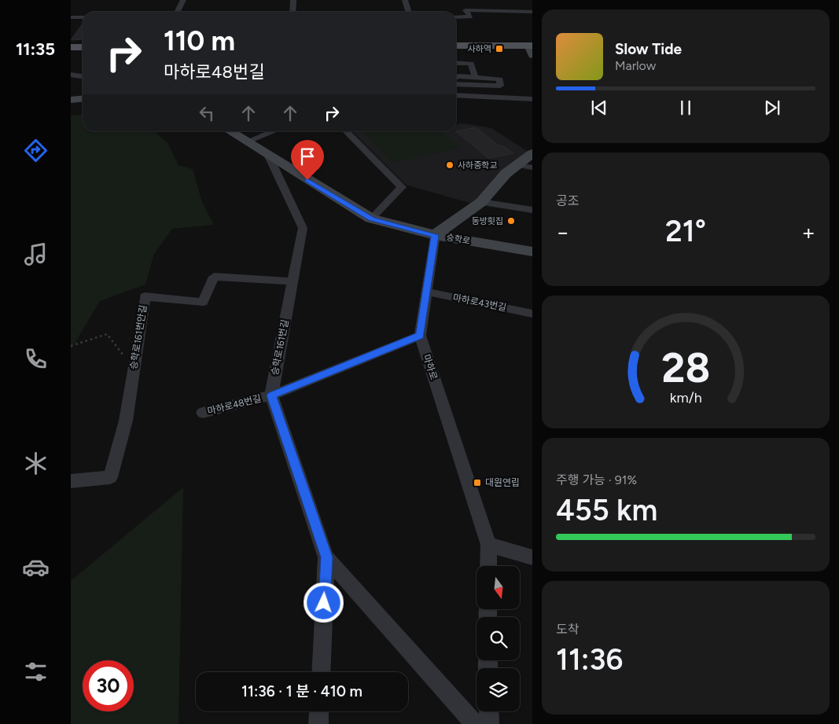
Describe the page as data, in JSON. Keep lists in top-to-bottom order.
{
  "streets": {
    "street": [
      "승학로",
      "마하로43번길",
      "승학로161번안길",
      "승학로161번길",
      "마하로",
      "마하로48번길"
    ]
  },
  "crossings": [
    ["승학로", "승학로161번길"],
    ["승학로", "마하로"],
    ["마하로43번길", "마하로"],
    ["승학로161번안길", "승학로161번길"],
    ["승학로161번길", "마하로48번길"],
    ["마하로", "마하로48번길"]
  ],
  "places": {
    "transit": ["사하역", "대원연립"],
    "other": ["사하중학교", "동방횟집"]
  },
  "north": "bottom",
  "page": {
    "tabs": "11:35",
    "turn": ["110 m", "마하로48번길"],
    "song": ["Slow Tide", "Marlow"],
    "tile": [
      "공조",
      ["주행 가능 · 91%", "455 km"],
      ["도착", "11:36"]
    ],
    "heat": ["−", "21°", "+"],
    "limit": "30",
    "trip": "11:36 · 1 분 · 410 m",
    "gauge": ["28", "km/h"]
  }
}
